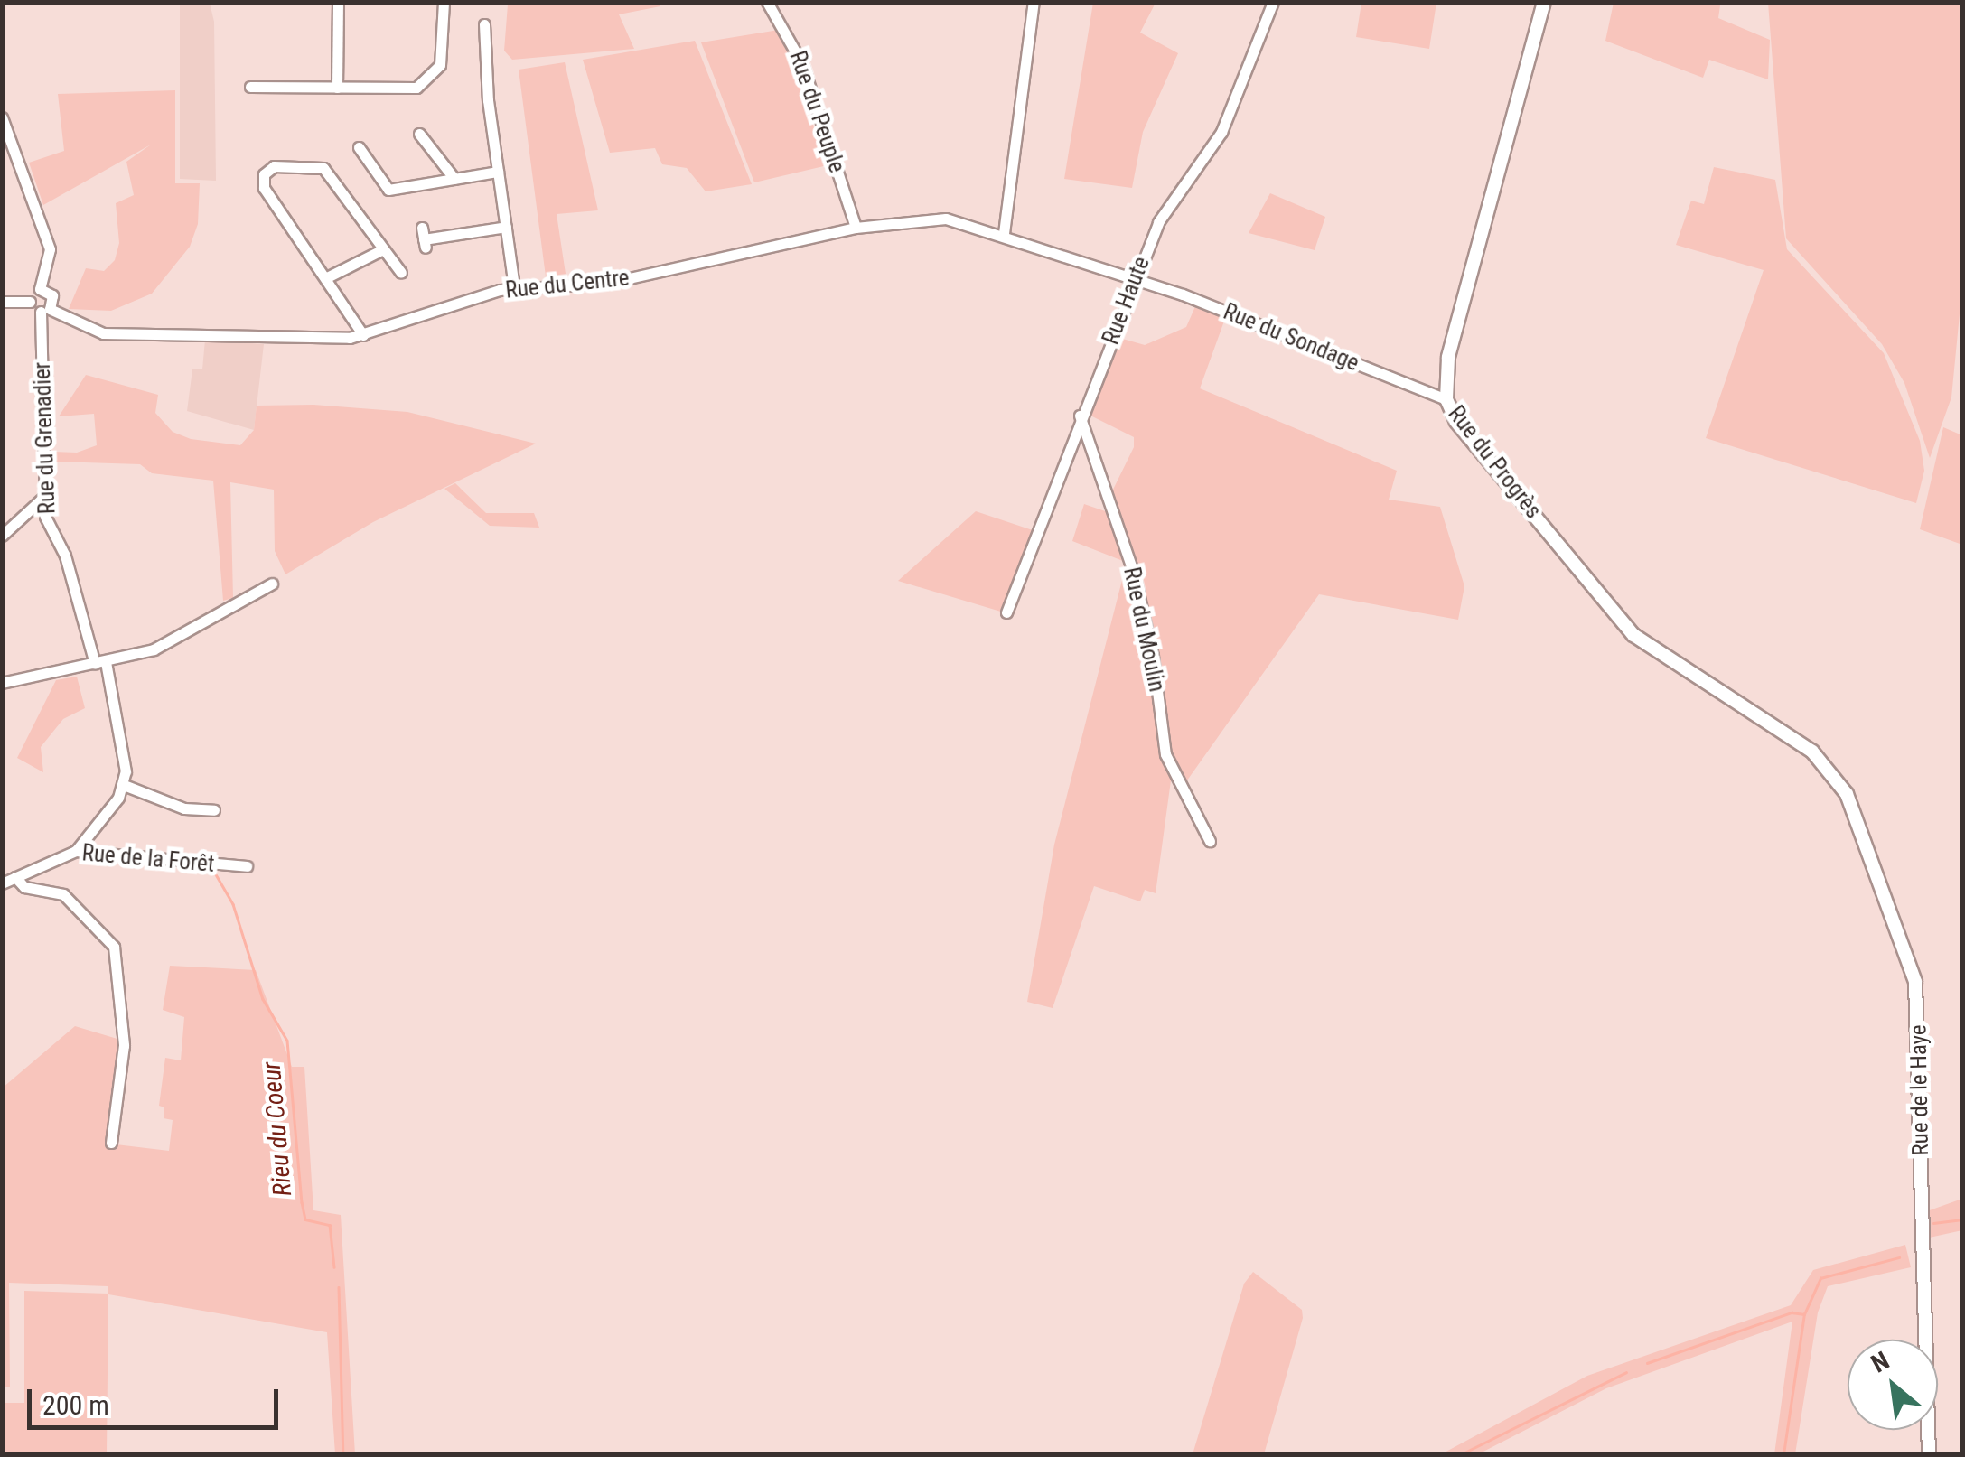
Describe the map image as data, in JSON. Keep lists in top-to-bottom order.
{
  "streets": {
    "main road": ["Rue du Progrès", "Rue de le Haye"],
    "street": [
      "Rue du Peuple",
      "Rue du Centre",
      "Rue Haute",
      "Rue du Sondage",
      "Rue du Grenadier",
      "Rue du Moulin",
      "Rue de la Forêt"
    ]
  },
  "crossings": [
    ["Rue du Peuple", "Rue du Centre"],
    ["Rue du Centre", "Rue Haute"],
    ["Rue du Centre", "Rue du Sondage"],
    ["Rue du Centre", "Rue du Grenadier"],
    ["Rue Haute", "Rue du Sondage"],
    ["Rue Haute", "Rue du Moulin"],
    ["Rue du Sondage", "Rue du Progrès"],
    ["Rue du Progrès", "Rue de le Haye"]
  ],
  "water": ["Rieu du Coeur"],
  "scale_bar": "200 m",
  "north": "top left"
}
